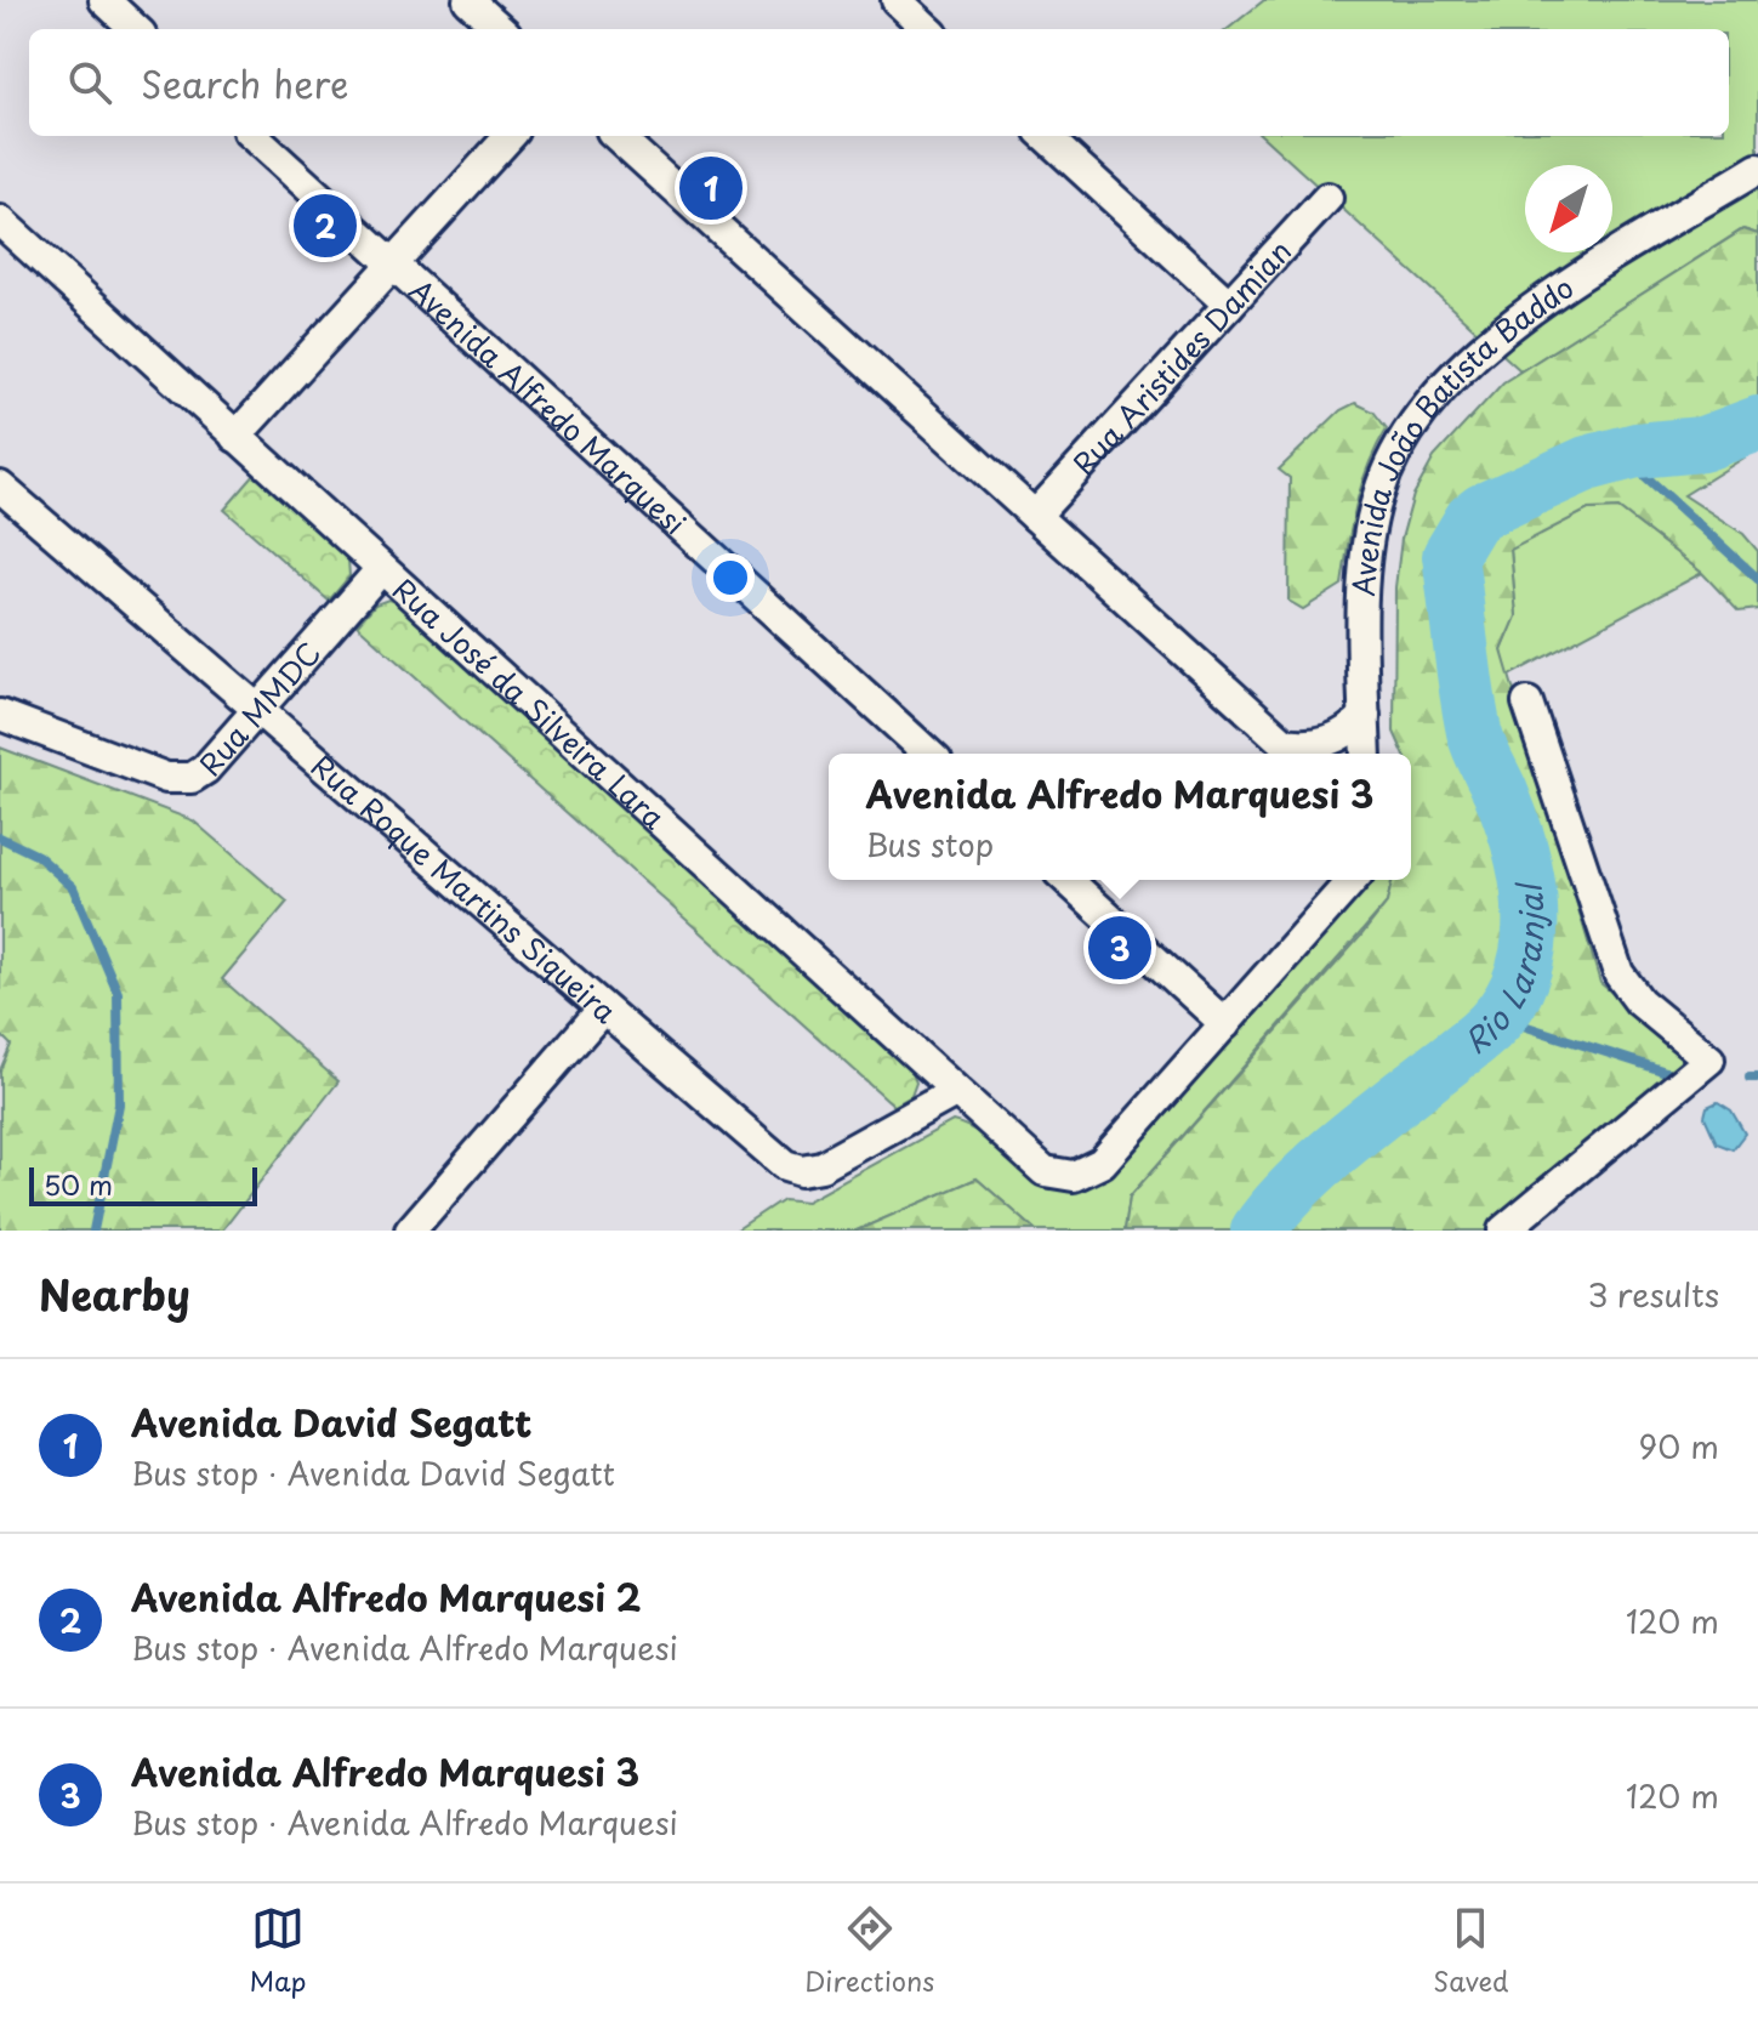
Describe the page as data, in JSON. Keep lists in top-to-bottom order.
{
  "streets": {
    "street": [
      "Rua Aristides Damian",
      "Avenida Alfredo Marquesi",
      "Avenida João Batista Baddo",
      "Rua José da Silveira Lara",
      "Rua MMDC",
      "Rua Roque Martins Siqueira"
    ]
  },
  "crossings": [
    ["Rua José da Silveira Lara", "Rua MMDC"],
    ["Rua José da Silveira Lara", "Rua Roque Martins Siqueira"],
    ["Rua MMDC", "Rua Roque Martins Siqueira"]
  ],
  "water": ["Rio Laranjal"],
  "scale_bar": "50 m",
  "north": "bottom left",
  "page": {
    "search": "Search here",
    "pins": ["1", "2", "3"],
    "popup": ["Avenida Alfredo Marquesi 3", "Bus stop"],
    "scale": "50 m",
    "heading": ["Nearby", "3 results"],
    "list": [
      {
        "mark": "1",
        "name": "Avenida David Segatt",
        "note": "Bus stop · Avenida David Segatt",
        "value": "90 m"
      },
      {
        "mark": "2",
        "name": "Avenida Alfredo Marquesi 2",
        "note": "Bus stop · Avenida Alfredo Marquesi",
        "value": "120 m"
      },
      {
        "mark": "3",
        "name": "Avenida Alfredo Marquesi 3",
        "note": "Bus stop · Avenida Alfredo Marquesi",
        "value": "120 m"
      }
    ],
    "nav": ["Map", "Directions", "Saved"]
  }
}
